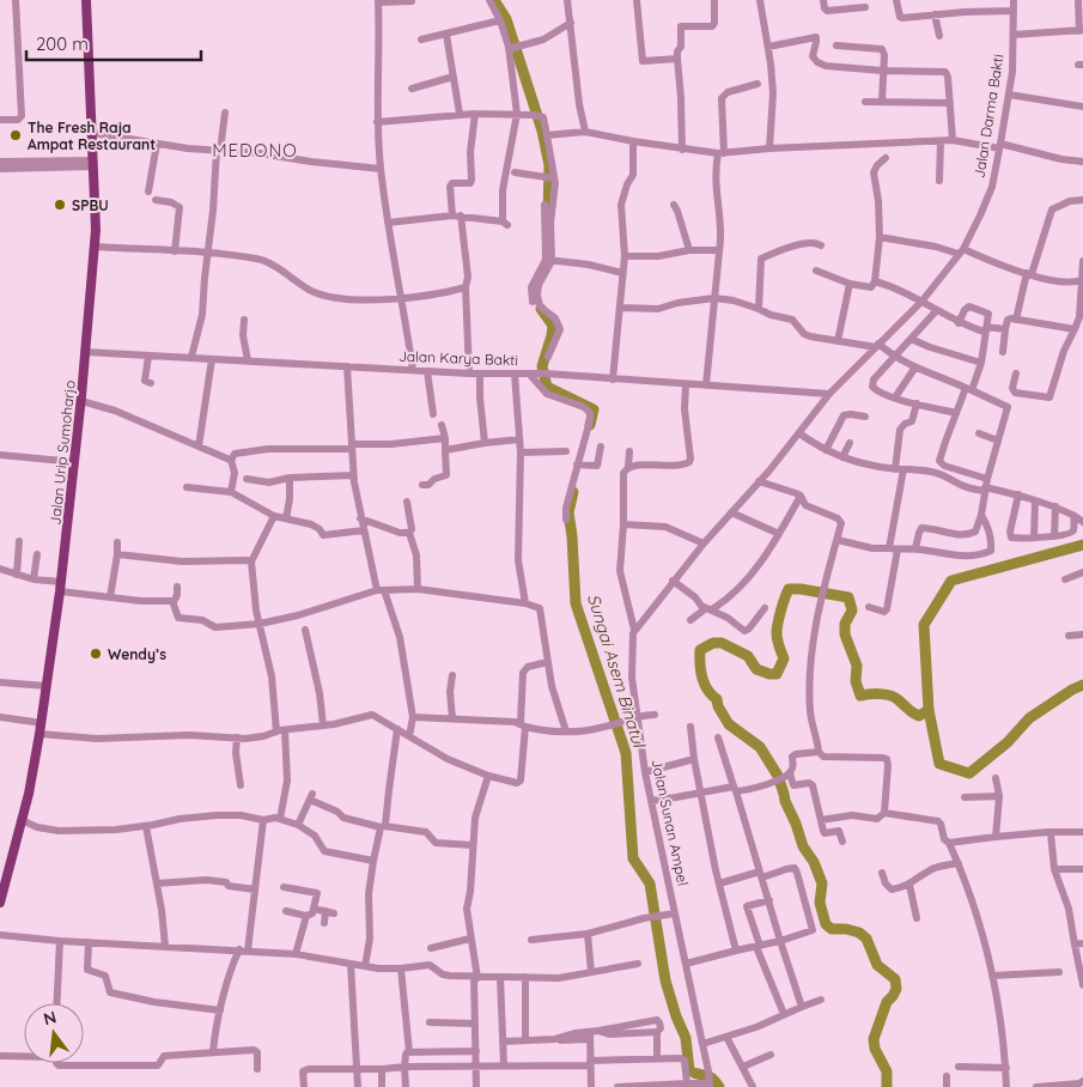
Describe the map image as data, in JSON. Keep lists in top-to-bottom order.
{
  "streets": {
    "main road": ["Jalan Urip Sumoharjo"],
    "street": ["Jalan Darma Bakti", "Jalan Karya Bakti", "Jalan Sunan Ampel"]
  },
  "crossings": [
    ["Jalan Darma Bakti", "Jalan Karya Bakti"],
    ["Jalan Karya Bakti", "Jalan Urip Sumoharjo"]
  ],
  "districts": ["MEDONO"],
  "water": ["Sungai Asem Binatul"],
  "places": ["The Fresh Raja Ampat Restaurant", "SPBU", "Wendy’s"],
  "scale_bar": "200 m",
  "north": "top"
}
